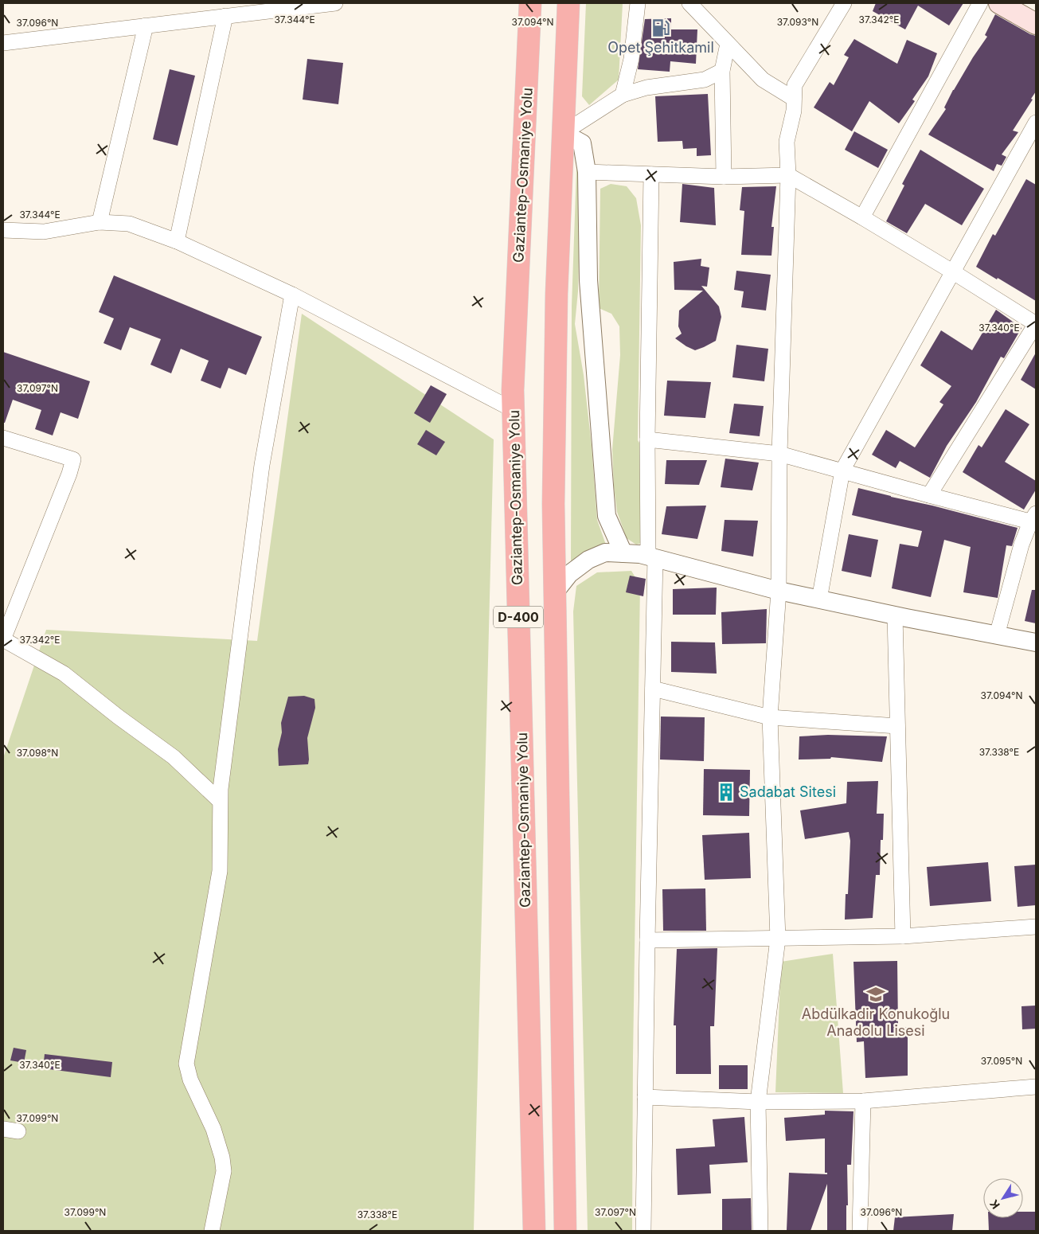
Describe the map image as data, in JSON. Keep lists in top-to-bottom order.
{
  "streets": {
    "highway": ["Gaziantep-Osmaniye Yolu", "D-400"]
  },
  "places": {
    "fuel station": ["Opet Şehitkamil"],
    "building": ["Sadabat Sitesi"],
    "school or university": ["Abdülkadir Konukoğlu Anadolu Lisesi"]
  },
  "north": "bottom left",
  "coordinates": [
    "37.344°E",
    "37.342°E",
    "37.094°N",
    "37.093°N",
    "37.096°N",
    "37.340°E",
    "37.097°N",
    "37.338°E",
    "37.098°N",
    "37.095°N",
    "37.099°N"
  ]
}
